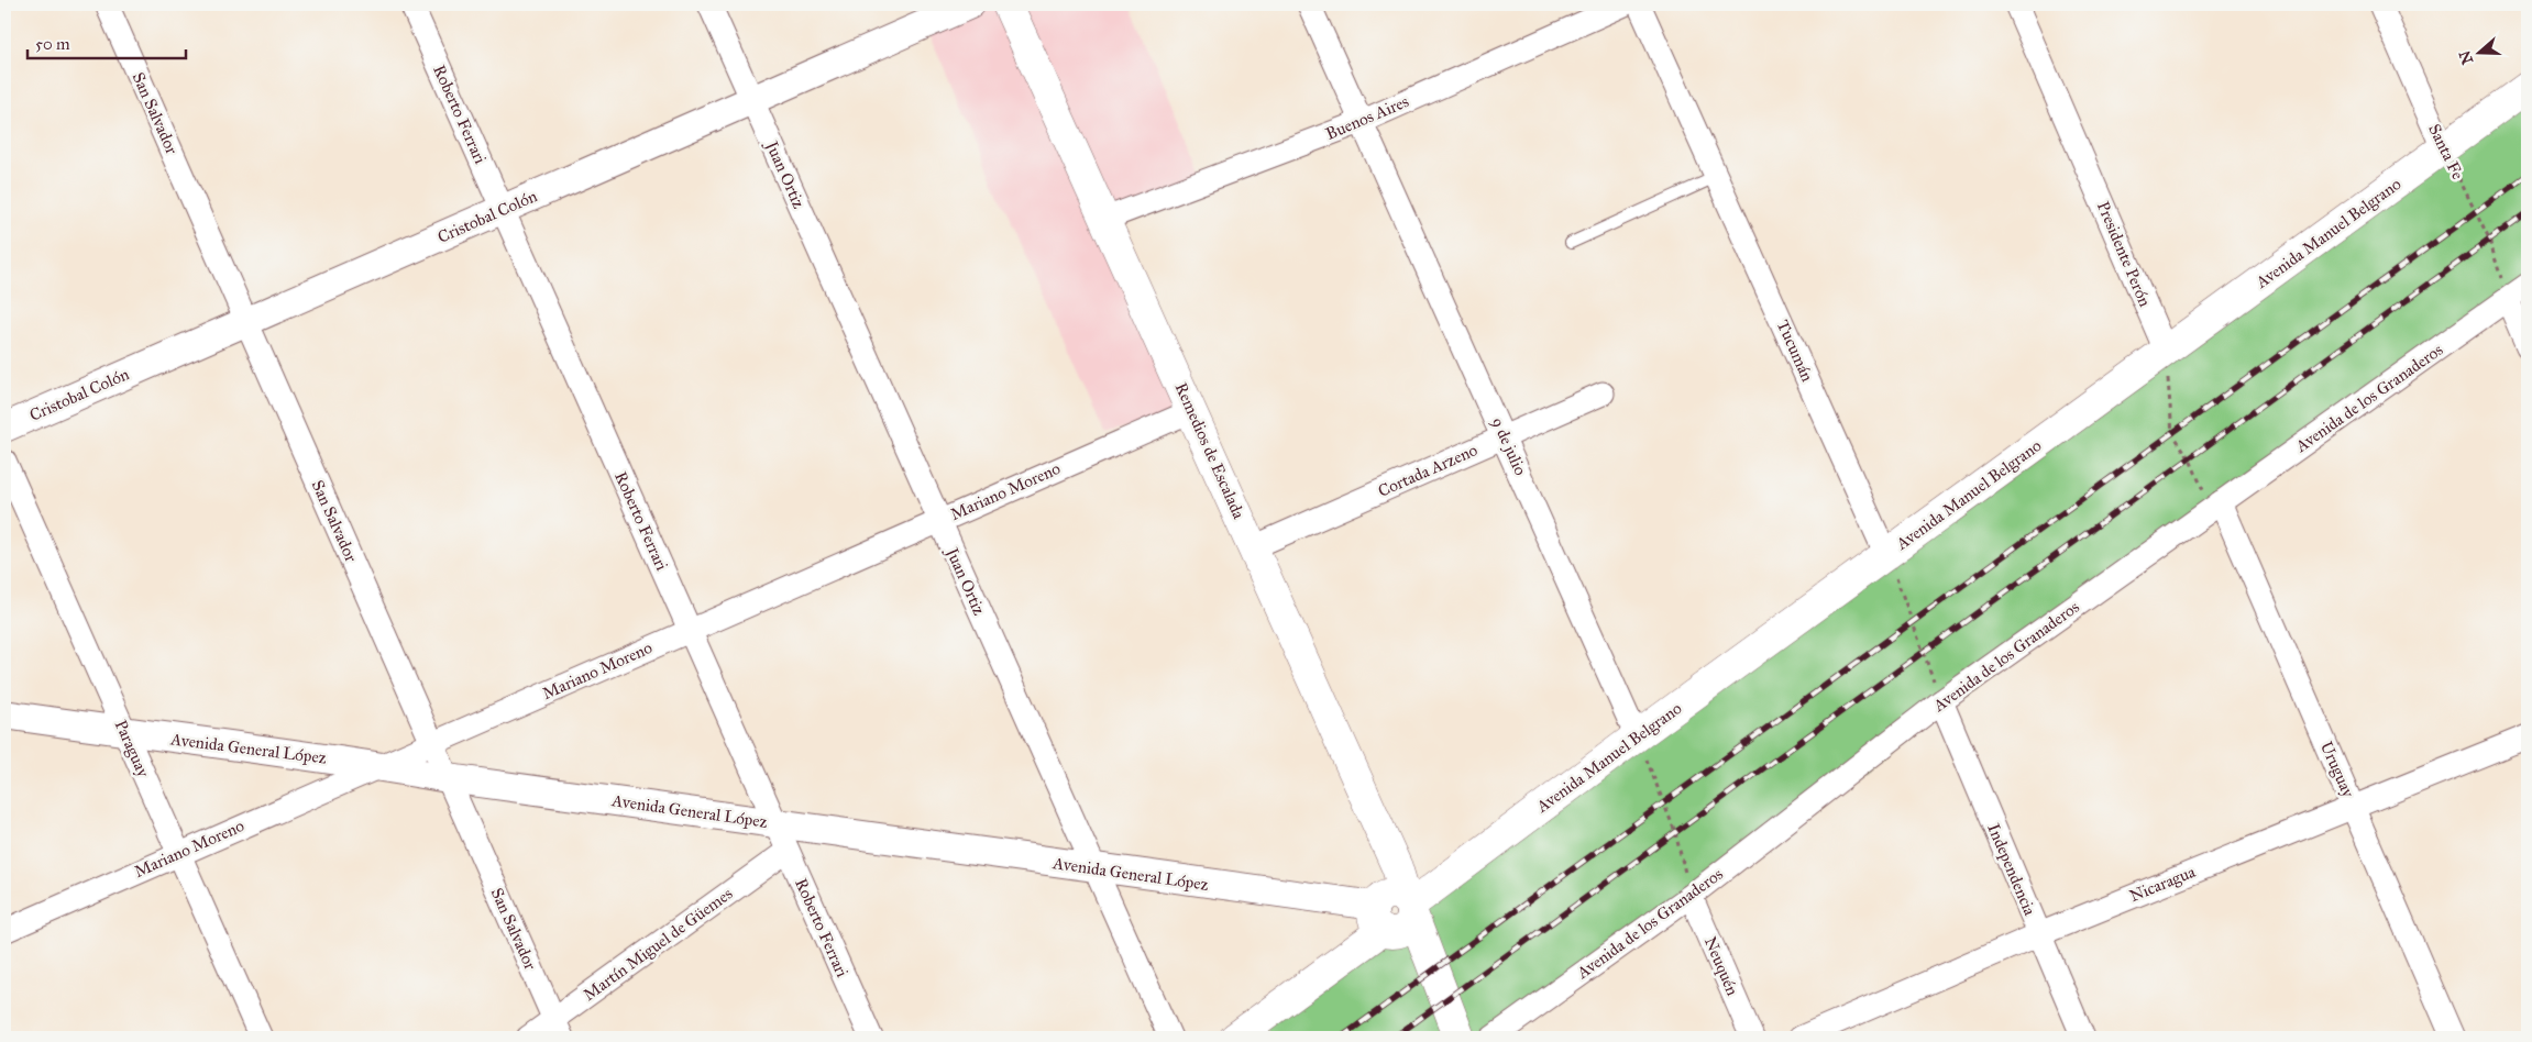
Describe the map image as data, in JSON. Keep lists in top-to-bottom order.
{
  "streets": {
    "main road": ["Avenida Manuel Belgrano", "Remedios de Escalada"],
    "street": [
      "San Salvador",
      "Roberto Ferrari",
      "Buenos Aires",
      "Santa Fe",
      "Juan Ortiz",
      "Cristobal Colón",
      "Presidente Perón",
      "Tucumán",
      "Avenida de los Granaderos",
      "9 de julio",
      "Cortada Arzeno",
      "Mariano Moreno",
      "Paraguay",
      "Avenida General López",
      "Uruguay",
      "Independencia",
      "Nicaragua",
      "Martín Miguel de Güemes",
      "Neuquén"
    ]
  },
  "crossings": [
    ["San Salvador", "Cristobal Colón"],
    ["San Salvador", "Mariano Moreno"],
    ["San Salvador", "Avenida General López"],
    ["San Salvador", "Martín Miguel de Güemes"],
    ["Roberto Ferrari", "Cristobal Colón"],
    ["Roberto Ferrari", "Mariano Moreno"],
    ["Roberto Ferrari", "Avenida General López"],
    ["Roberto Ferrari", "Martín Miguel de Güemes"],
    ["Buenos Aires", "9 de julio"],
    ["Buenos Aires", "Remedios de Escalada"],
    ["Santa Fe", "Avenida Manuel Belgrano"],
    ["Santa Fe", "Avenida de los Granaderos"],
    ["Juan Ortiz", "Cristobal Colón"],
    ["Juan Ortiz", "Mariano Moreno"],
    ["Juan Ortiz", "Avenida General López"],
    ["Avenida Manuel Belgrano", "Presidente Perón"],
    ["Avenida Manuel Belgrano", "Tucumán"],
    ["Avenida Manuel Belgrano", "9 de julio"],
    ["Avenida Manuel Belgrano", "Remedios de Escalada"],
    ["Avenida Manuel Belgrano", "Avenida General López"],
    ["Avenida de los Granaderos", "Uruguay"],
    ["Avenida de los Granaderos", "Independencia"],
    ["Avenida de los Granaderos", "Neuquén"],
    ["9 de julio", "Cortada Arzeno"],
    ["Remedios de Escalada", "Cortada Arzeno"],
    ["Remedios de Escalada", "Mariano Moreno"],
    ["Mariano Moreno", "Paraguay"],
    ["Mariano Moreno", "Avenida General López"],
    ["Paraguay", "Avenida General López"],
    ["Uruguay", "Nicaragua"],
    ["Independencia", "Nicaragua"]
  ],
  "scale_bar": "50 m",
  "north": "left"
}
